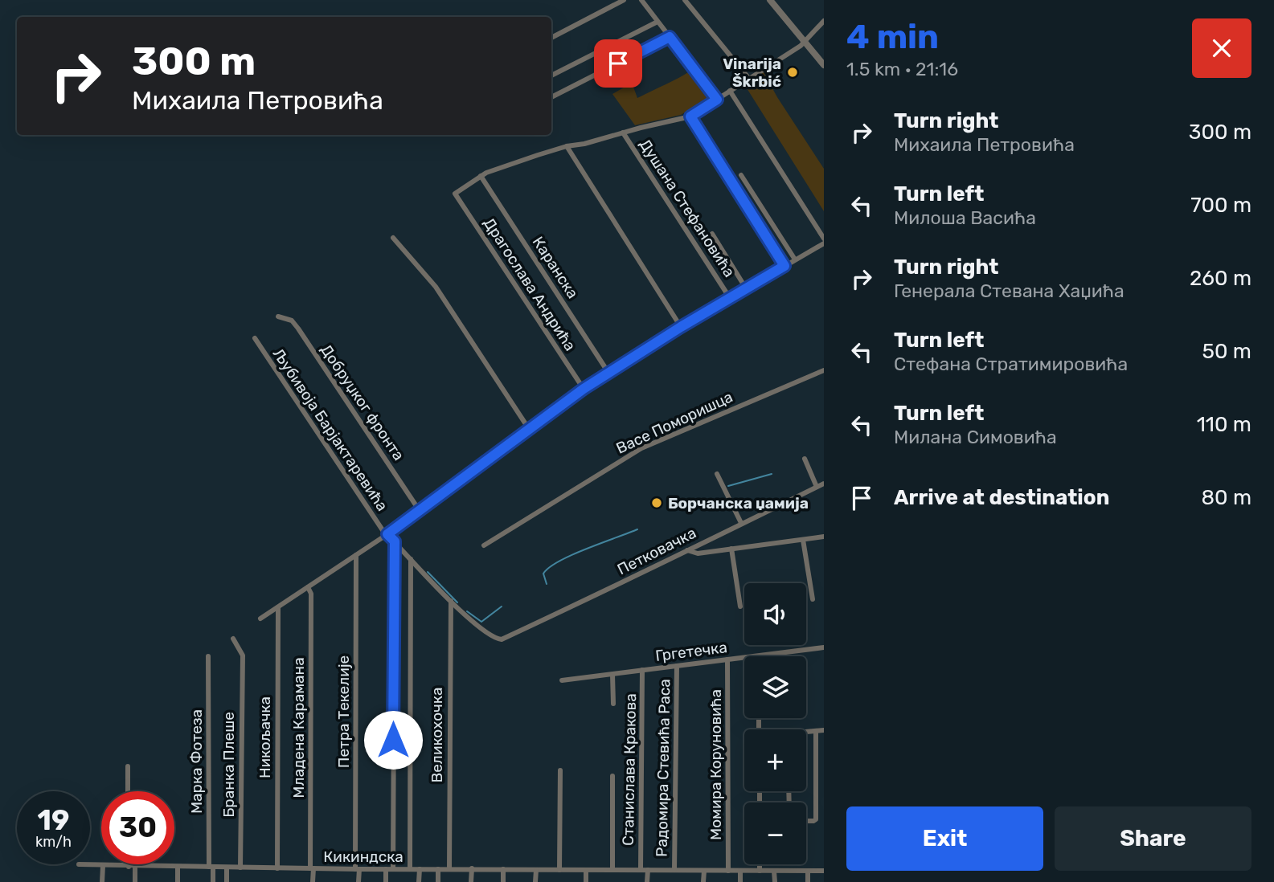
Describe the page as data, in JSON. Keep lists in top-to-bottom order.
{
  "streets": {
    "street": [
      "Душана Стефановића",
      "Каранска",
      "Драгослава Андрића",
      "Добруџког фронта",
      "Васе Поморишца",
      "Љубивоја Барјактаревића",
      "Петковачка",
      "Гргетечка",
      "Петра Текелије",
      "Младена Карамана",
      "Великохочка",
      "Никољачка",
      "Марка Фотеза",
      "Бранка Плеше",
      "Момира Коруновића",
      "Радомира Стевића Раса",
      "Станислава Кракова",
      "Кикиндска"
    ]
  },
  "crossings": [
    ["Каранска", "Драгослава Андрића"],
    ["Петковачка", "Великохочка"],
    ["Гргетечка", "Момира Коруновића"],
    ["Гргетечка", "Радомира Стевића Раса"],
    ["Гргетечка", "Станислава Кракова"],
    ["Петра Текелије", "Кикиндска"],
    ["Младена Карамана", "Кикиндска"],
    ["Великохочка", "Кикиндска"],
    ["Никољачка", "Кикиндска"],
    ["Марка Фотеза", "Кикиндска"],
    ["Бранка Плеше", "Кикиндска"],
    ["Момира Коруновића", "Кикиндска"],
    ["Радомира Стевића Раса", "Кикиндска"],
    ["Станислава Кракова", "Кикиндска"]
  ],
  "places": ["Vinarija Škrbić", "Борчанска џамија"],
  "page": {
    "heading": ["4 min", "1.5 km · 21:16"],
    "turn": ["300 m", "Михаила Петровића"],
    "list": [
      {
        "name": "Turn right",
        "note": "Михаила Петровића",
        "value": "300 m"
      },
      {
        "name": "Turn left",
        "note": "Милоша Васића",
        "value": "700 m"
      },
      {
        "name": "Turn right",
        "note": "Генерала Стевана Хаџића",
        "value": "260 m"
      },
      {
        "name": "Turn left",
        "note": "Стефана Стратимировића",
        "value": "50 m"
      },
      {
        "name": "Turn left",
        "note": "Милана Симовића",
        "value": "110 m"
      },
      {
        "name": "Arrive at destination",
        "value": "80 m"
      }
    ],
    "map_buttons": ["+", "−"],
    "speed": "19 km/h",
    "limit": "30",
    "buttons": ["Exit", "Share"]
  }
}
